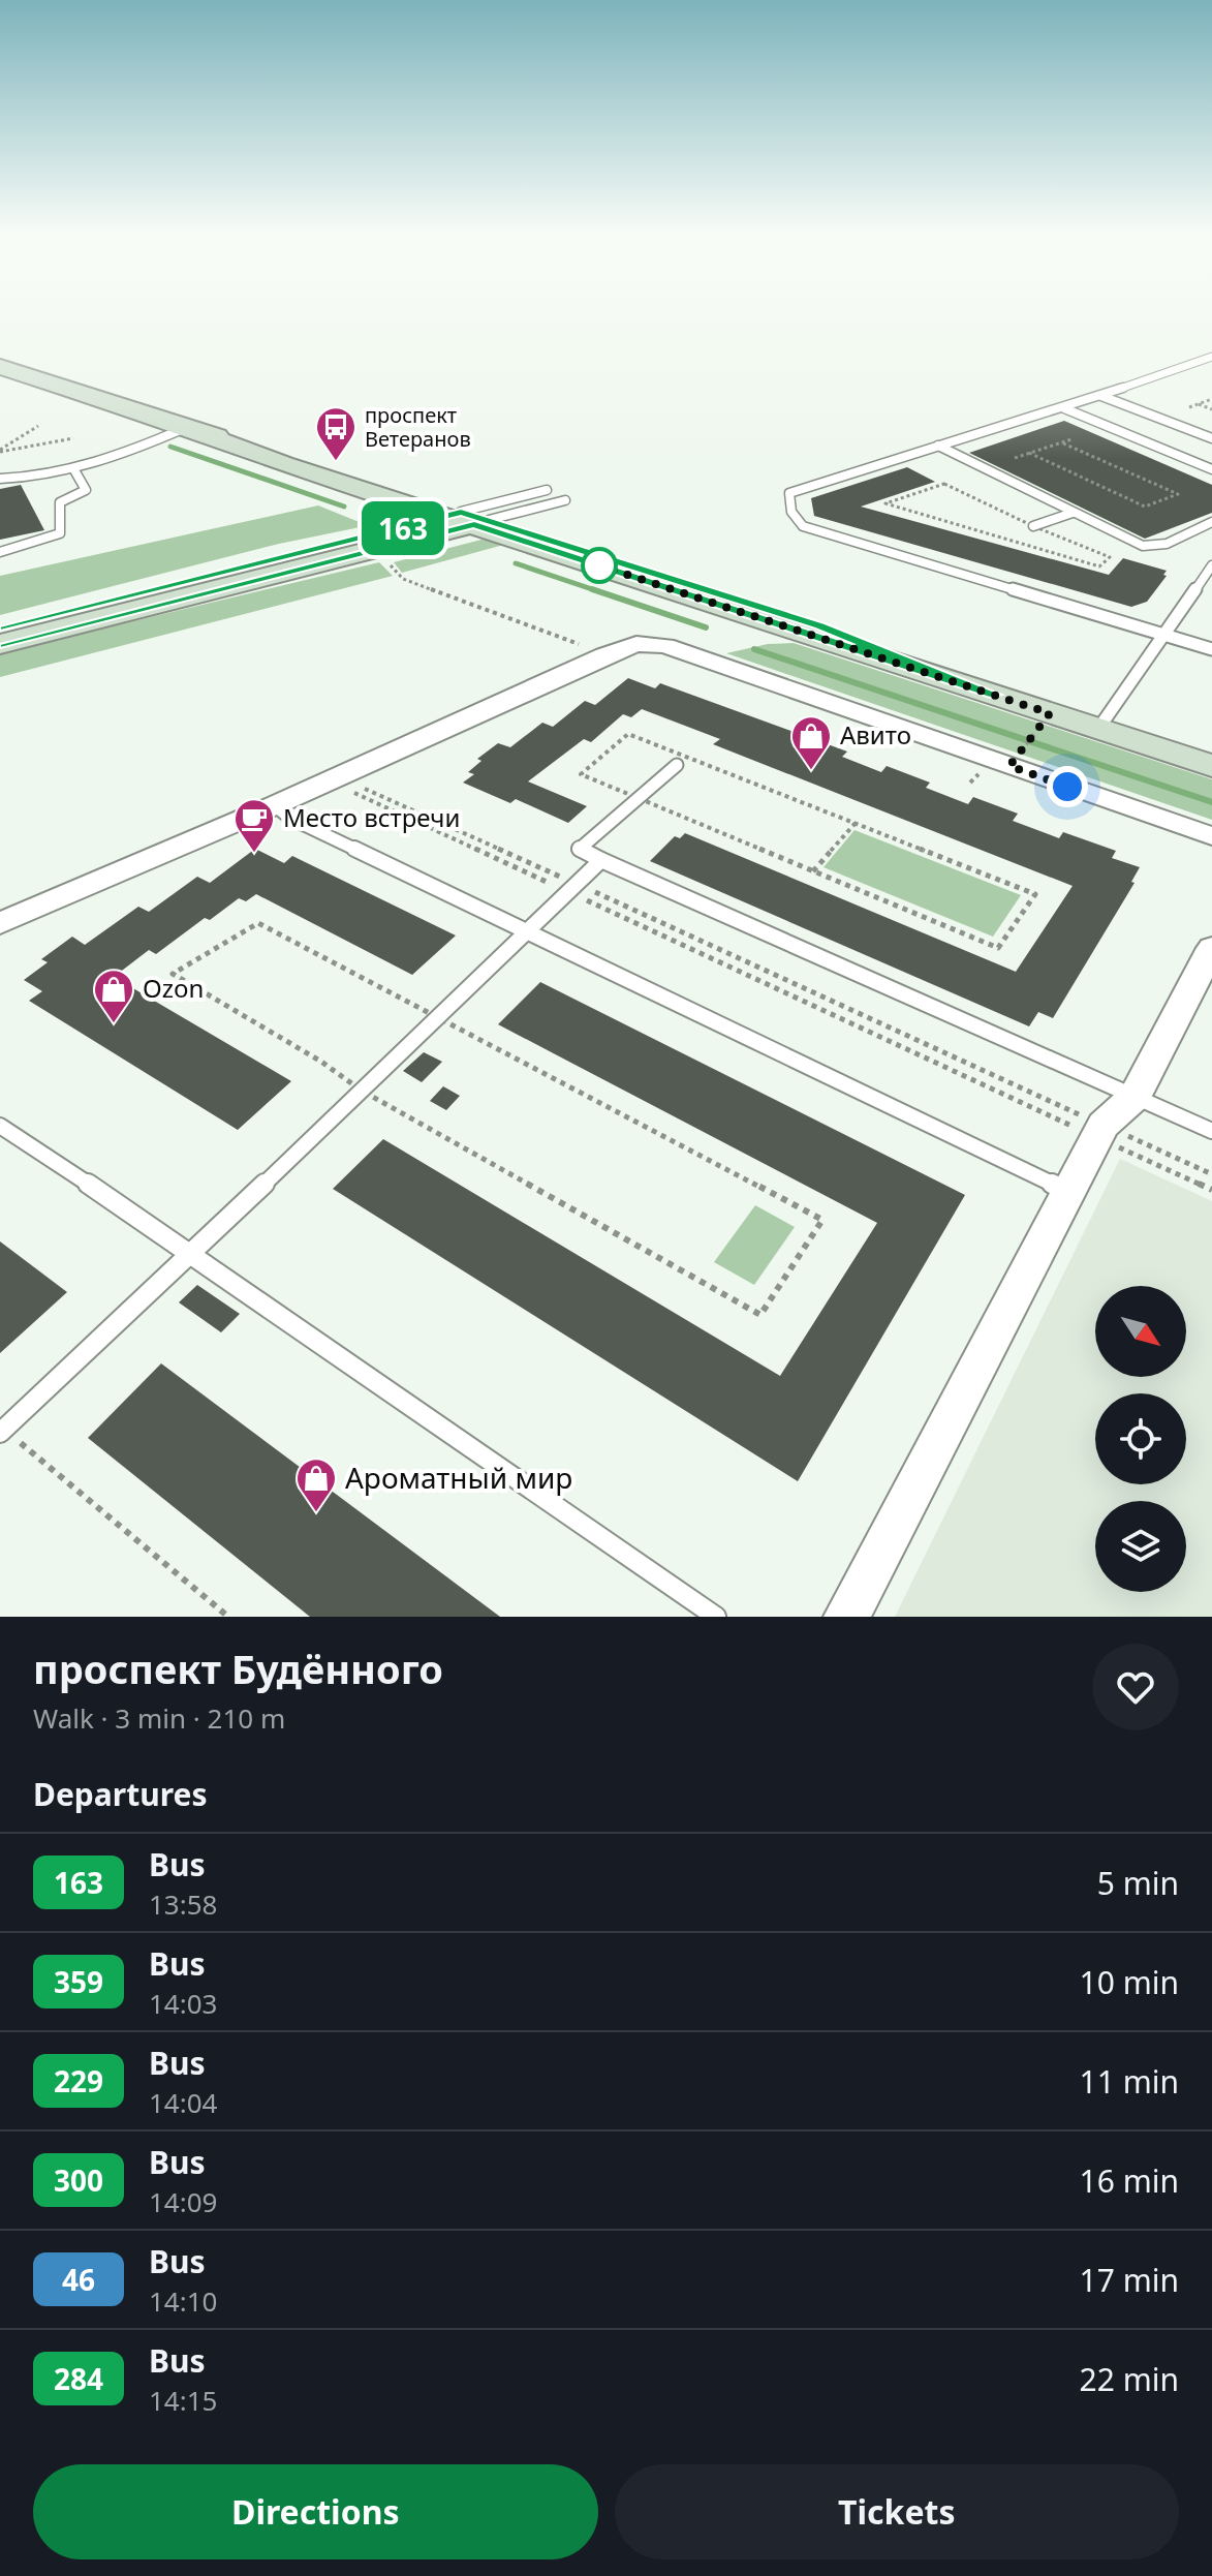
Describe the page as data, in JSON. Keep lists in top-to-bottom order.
{
  "places": {
    "bus stop": ["проспект Ветеранов"],
    "shop": ["Авито", "Ozon", "Ароматный мир"],
    "cafe": ["Место встречи"]
  },
  "lines": ["bus line 163"],
  "north": "bottom right",
  "page": {
    "on_map": "163",
    "heading": [
      ["проспект Будённого", "Walk · 3 min · 210 m"],
      "Departures"
    ],
    "list": [
      {
        "mark": "163",
        "name": "Bus",
        "note": "13:58",
        "value": "5 min"
      },
      {
        "mark": "359",
        "name": "Bus",
        "note": "14:03",
        "value": "10 min"
      },
      {
        "mark": "229",
        "name": "Bus",
        "note": "14:04",
        "value": "11 min"
      },
      {
        "mark": "300",
        "name": "Bus",
        "note": "14:09",
        "value": "16 min"
      },
      {
        "mark": "46",
        "name": "Bus",
        "note": "14:10",
        "value": "17 min"
      },
      {
        "mark": "284",
        "name": "Bus",
        "note": "14:15",
        "value": "22 min"
      }
    ],
    "buttons": ["Directions", "Tickets"]
  }
}
